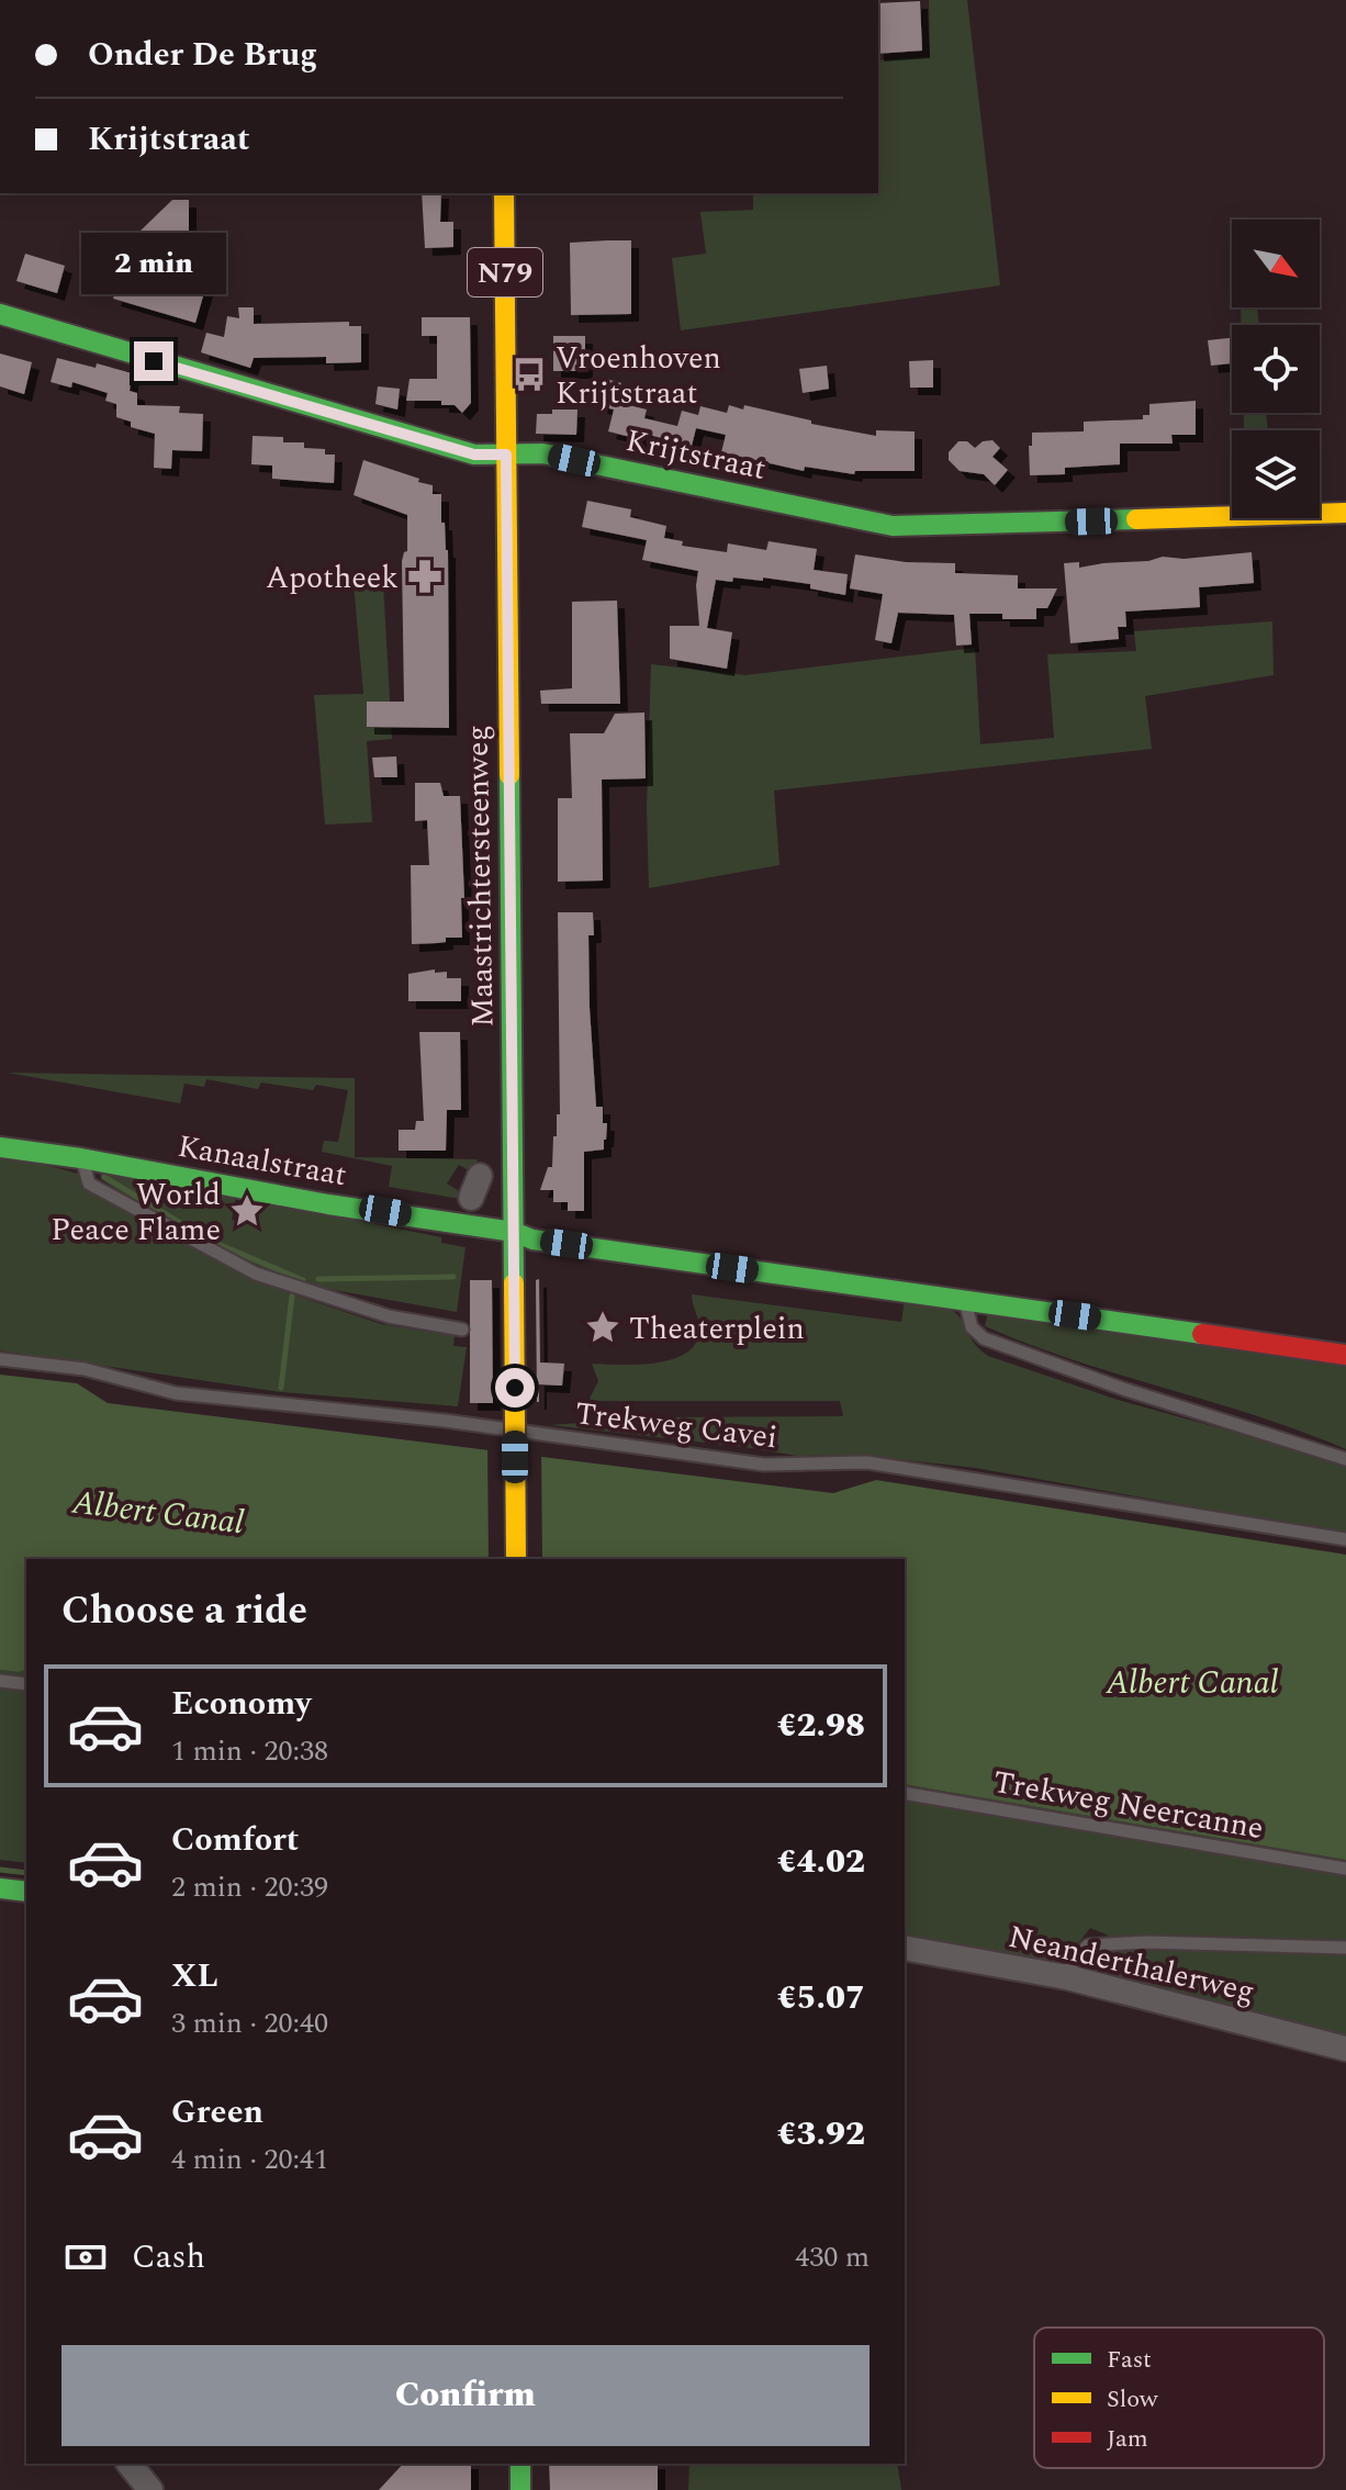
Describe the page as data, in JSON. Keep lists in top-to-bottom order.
{
  "streets": {
    "street": [
      "N79",
      "Krijtstraat",
      "Maastrichtersteenweg",
      "Kanaalstraat",
      "Neanderthalerweg"
    ],
    "lane": ["Trekweg Cavei", "Trekweg Neercanne"]
  },
  "crossings": [
    ["Krijtstraat", "Maastrichtersteenweg"],
    ["Maastrichtersteenweg", "Kanaalstraat"]
  ],
  "water": ["Albert Canal"],
  "places": {
    "bus stop": ["Vroenhoven Krijtstraat"],
    "pharmacy": ["Apotheek"],
    "place": ["World Peace Flame", "Theaterplein"]
  },
  "legend": ["Fast", "Slow", "Jam"],
  "north": "bottom right",
  "page": {
    "banner": ["Onder De Brug", "Krijtstraat"],
    "bubble": "2 min",
    "heading": "Choose a ride",
    "list": [
      {
        "name": "Economy",
        "note": "1 min · 20:38",
        "value": "€2.98"
      },
      {
        "name": "Comfort",
        "note": "2 min · 20:39",
        "value": "€4.02"
      },
      {
        "name": "XL",
        "note": "3 min · 20:40",
        "value": "€5.07"
      },
      {
        "name": "Green",
        "note": "4 min · 20:41",
        "value": "€3.92"
      }
    ],
    "pay": ["Cash", "430 m"],
    "buttons": "Confirm"
  }
}
